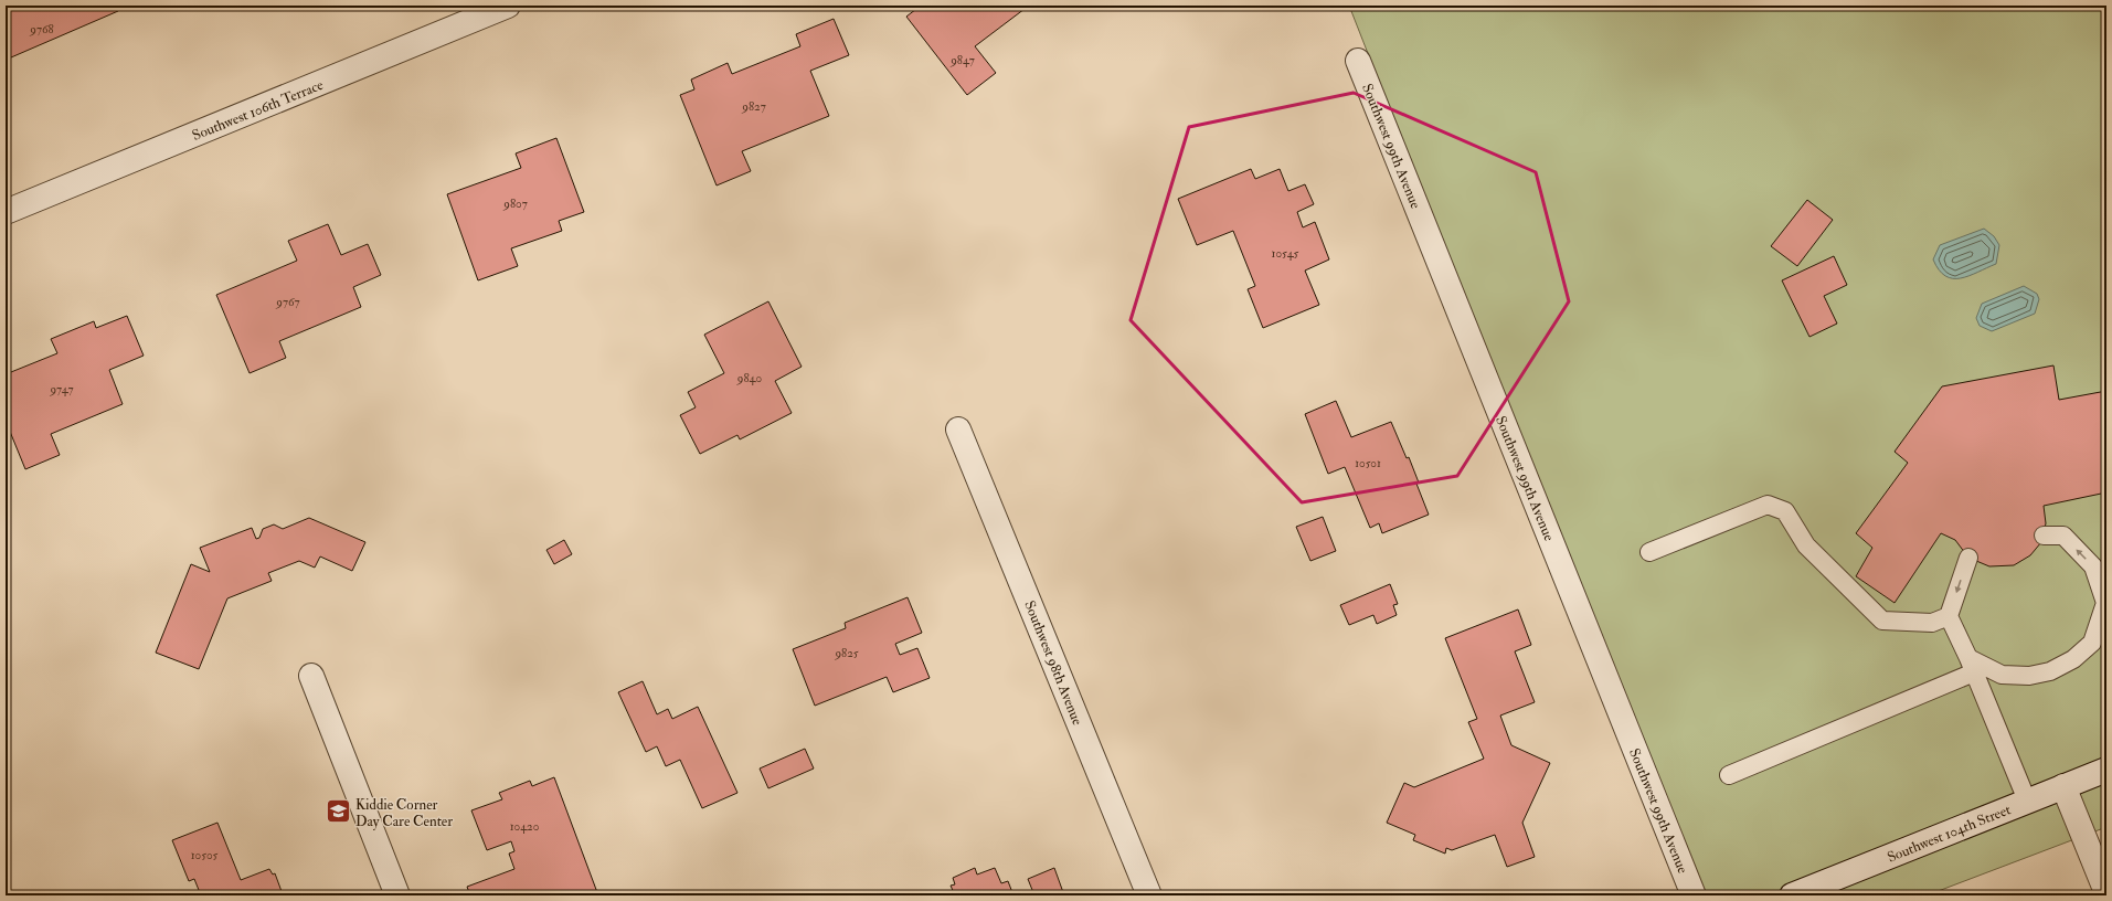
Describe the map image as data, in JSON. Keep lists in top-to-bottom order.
{
  "streets": {
    "street": [
      "Southwest 106th Terrace",
      "Southwest 99th Avenue",
      "Southwest 98th Avenue",
      "Southwest 104th Street"
    ]
  },
  "places": {
    "school or university": ["Kiddie Corner Day Care Center"]
  },
  "house_numbers": [
    "9768",
    "9847",
    "9827",
    "9807",
    "10545",
    "9767",
    "9840",
    "9747",
    "10501",
    "9825",
    "10420",
    "10505"
  ]
}
